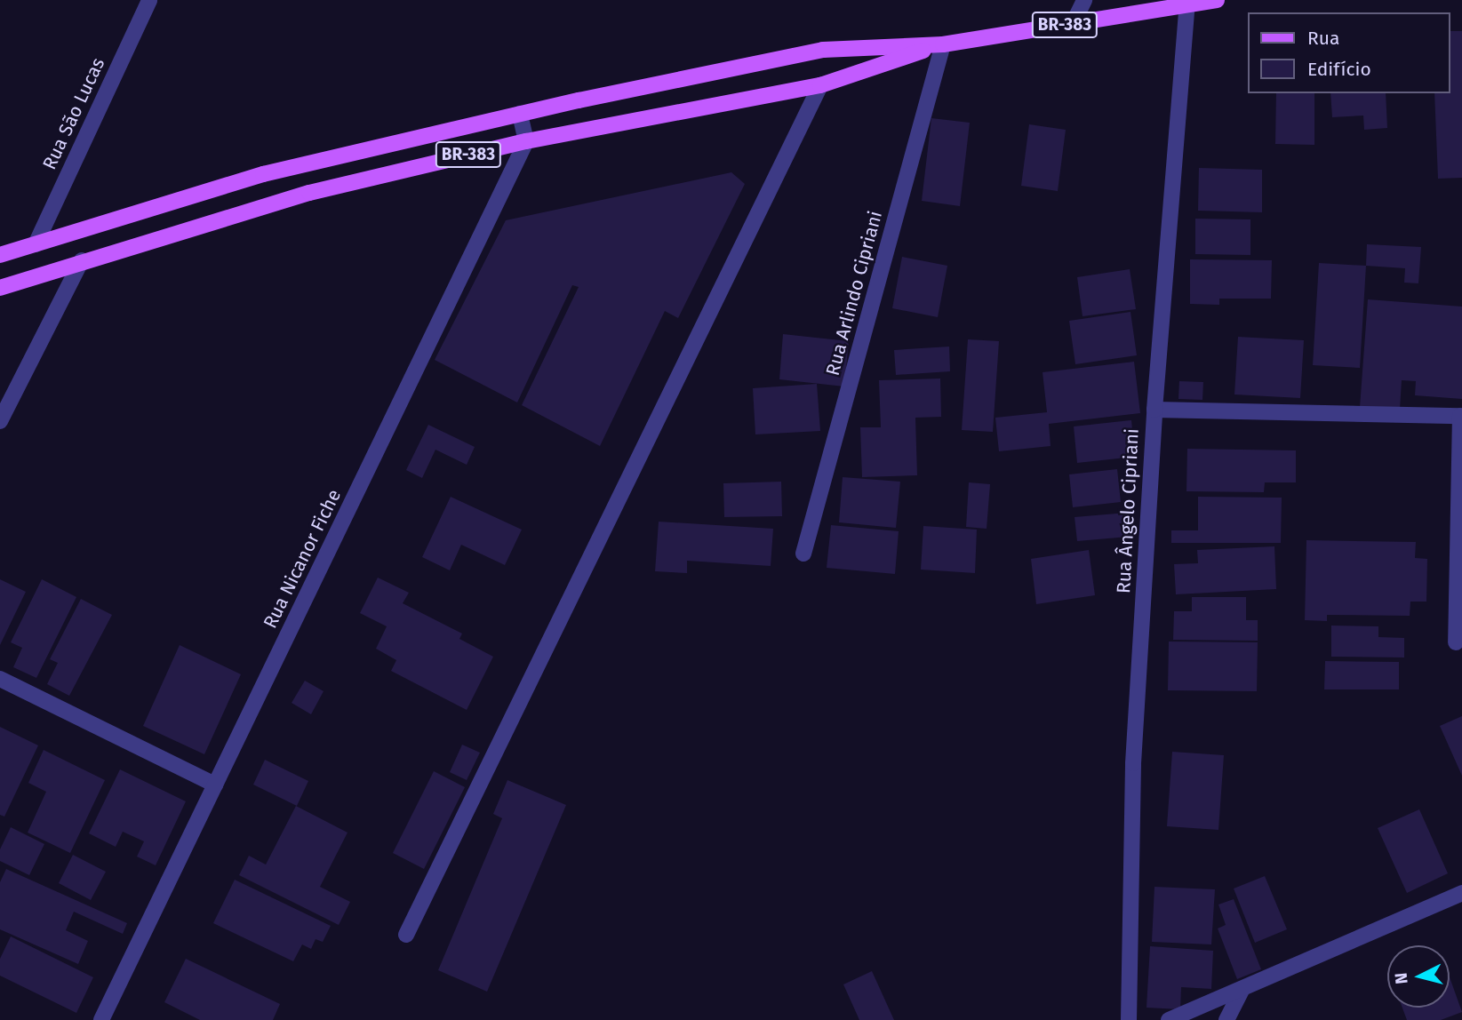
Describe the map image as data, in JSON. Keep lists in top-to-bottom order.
{
  "streets": {
    "main road": ["BR-383"],
    "street": [
      "Rua São Lucas",
      "Rua Arlindo Cipriani",
      "Rua Ângelo Cipriani",
      "Rua Nicanor Fiche"
    ]
  },
  "crossings": [
    ["BR-383", "Rua São Lucas"],
    ["BR-383", "Rua Arlindo Cipriani"],
    ["BR-383", "Rua Ângelo Cipriani"],
    ["BR-383", "Rua Nicanor Fiche"]
  ],
  "legend": ["Rua", "Edifício"],
  "north": "left"
}
